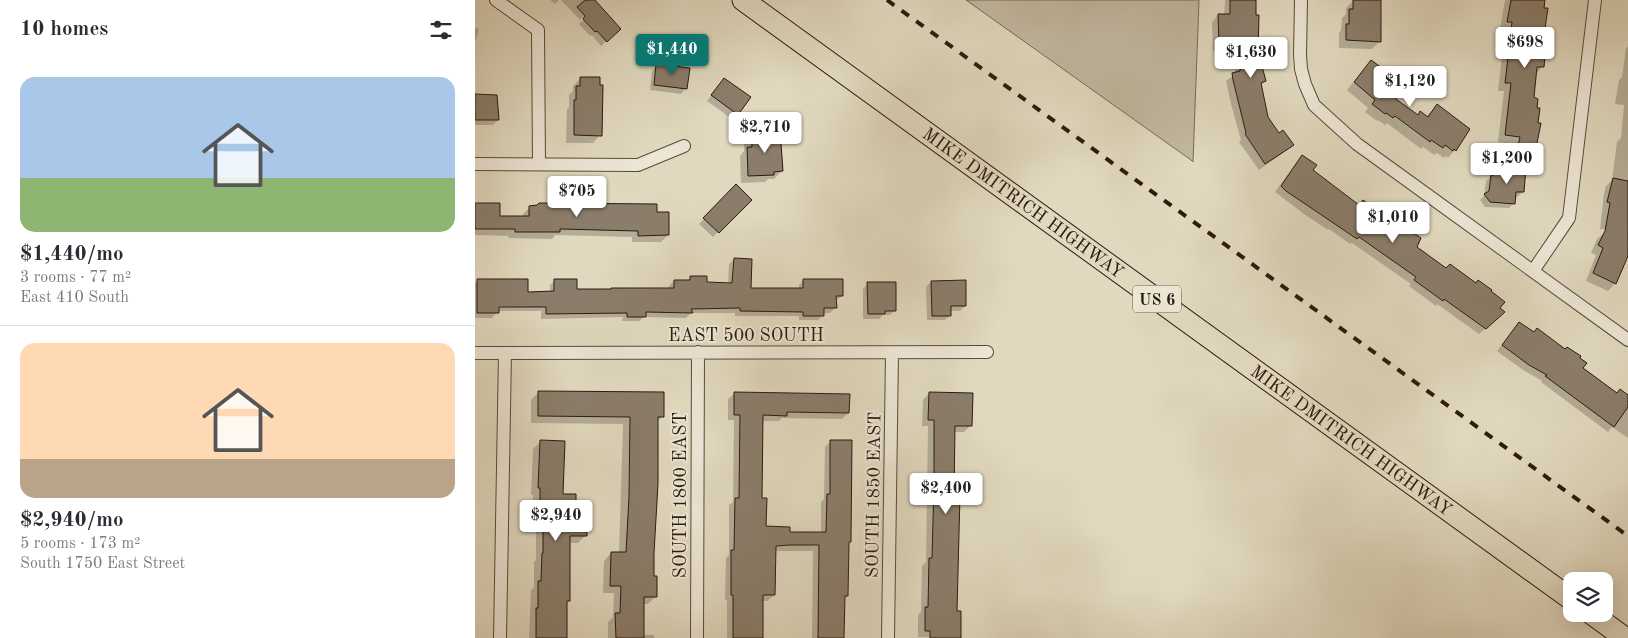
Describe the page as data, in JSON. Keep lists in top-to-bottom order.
{
  "streets": {
    "highway": ["MIKE DMITRICH HIGHWAY", "US 6"],
    "street": ["EAST 500 SOUTH", "SOUTH 1800 EAST", "SOUTH 1850 EAST"]
  },
  "crossings": [
    ["EAST 500 SOUTH", "SOUTH 1800 EAST"],
    ["EAST 500 SOUTH", "SOUTH 1850 EAST"]
  ],
  "page": {
    "heading": "10 homes",
    "price": [
      "$698",
      "$1,440",
      "$1,630",
      "$1,120",
      "$2,710",
      "$1,200",
      "$705",
      "$1,010",
      "$2,400",
      "$2,940"
    ],
    "list": [
      {
        "name": "$1,440/mo",
        "note": "3 rooms · 77 m² · East 410 South"
      },
      {
        "name": "$2,940/mo",
        "note": "5 rooms · 173 m² · South 1750 East Street"
      }
    ]
  }
}
